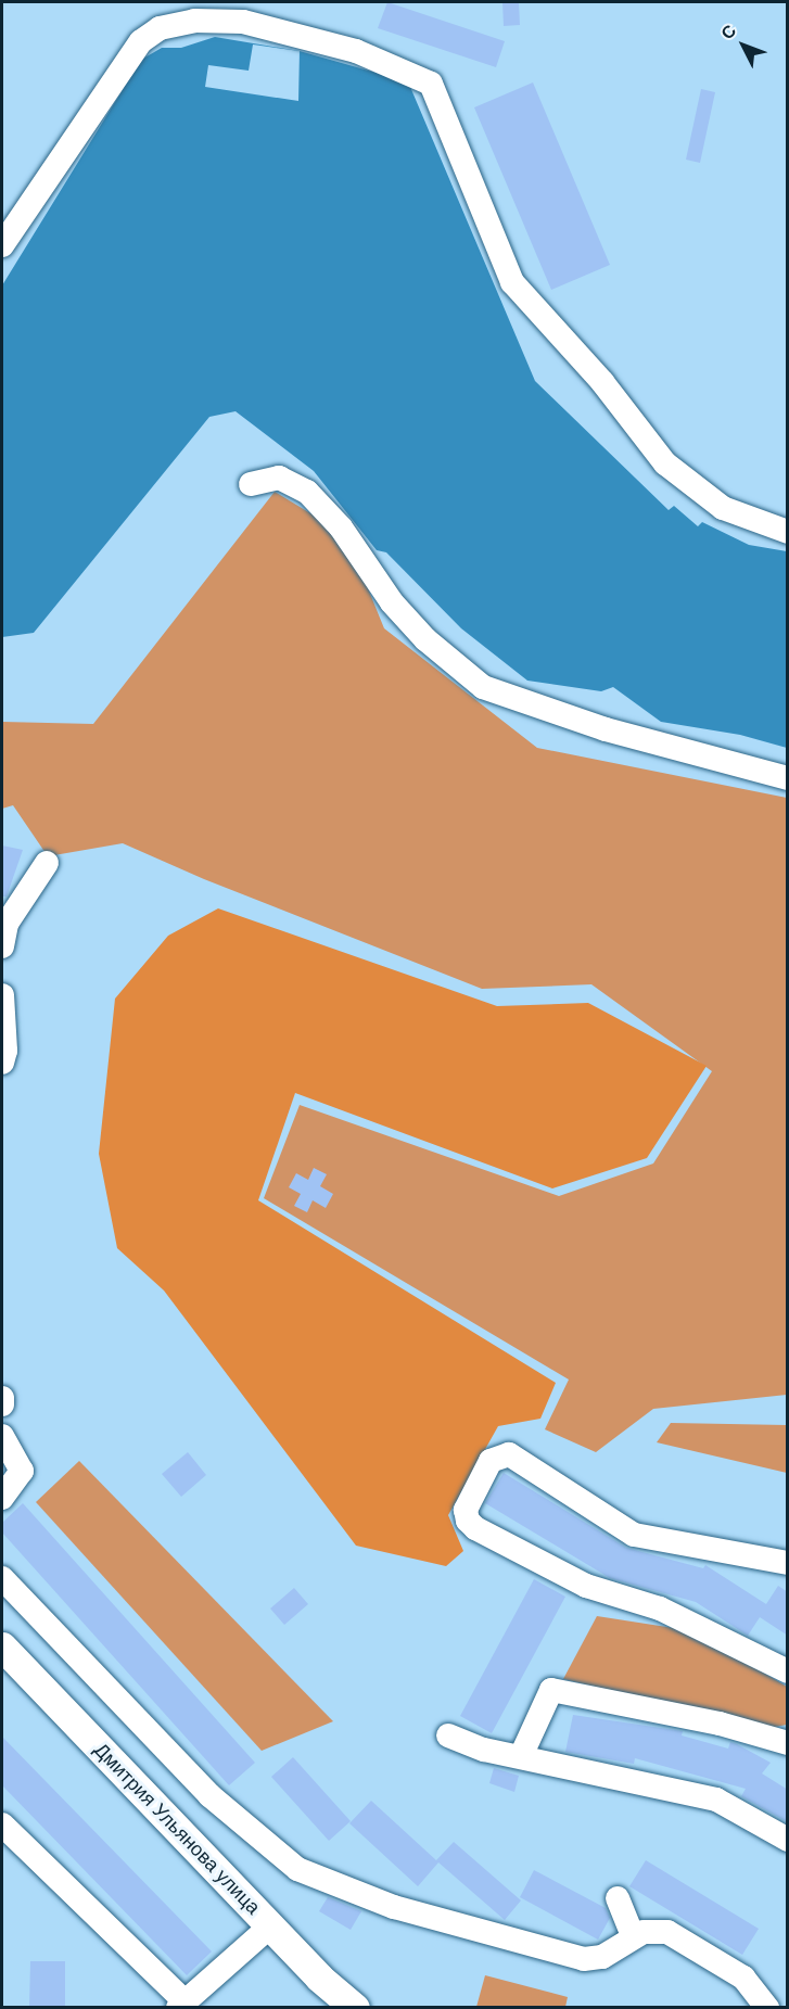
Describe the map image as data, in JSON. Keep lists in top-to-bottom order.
{
  "streets": {
    "main road": ["Дмитрия Ульянова улица"]
  },
  "north": "top left"
}
